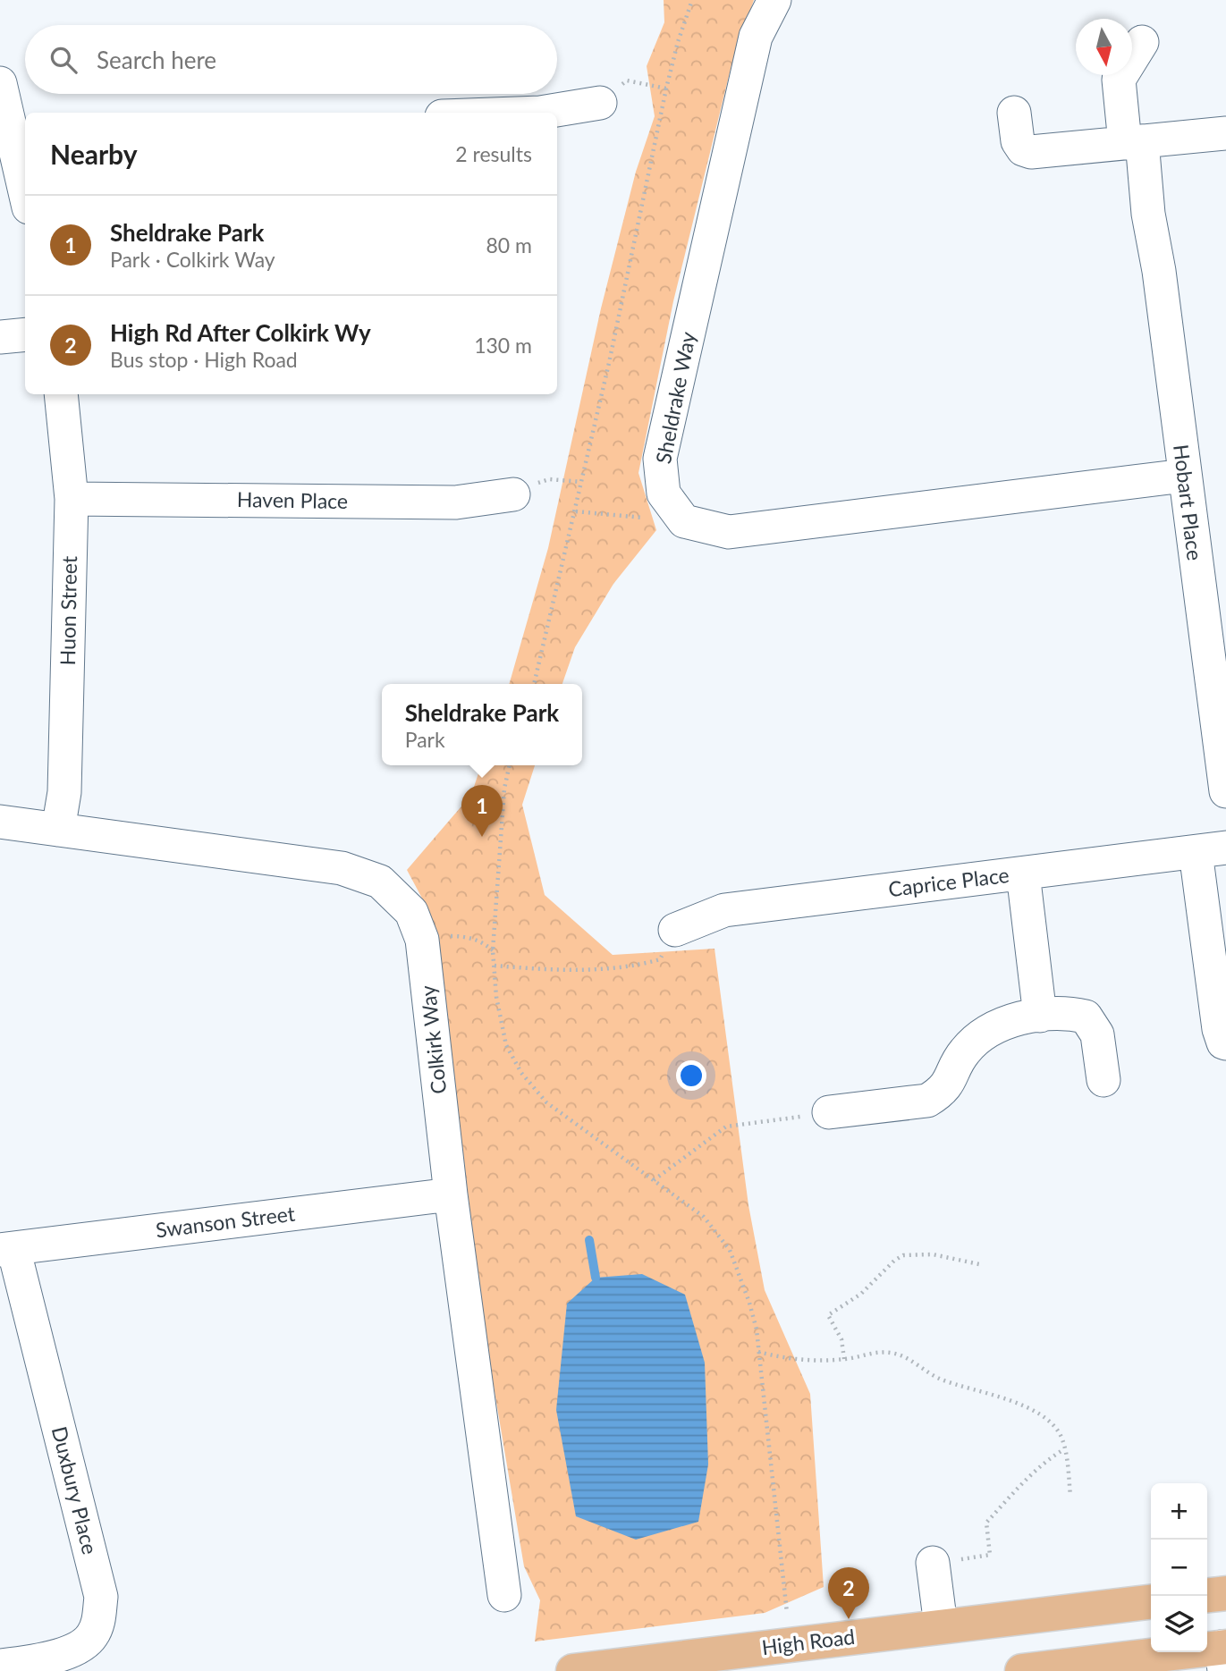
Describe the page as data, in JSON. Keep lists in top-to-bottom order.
{
  "streets": {
    "main road": ["High Road"],
    "street": [
      "Sheldrake Way",
      "Haven Place",
      "Hobart Place",
      "Huon Street",
      "Caprice Place",
      "Colkirk Way",
      "Swanson Street",
      "Duxbury Place"
    ]
  },
  "crossings": [
    ["Haven Place", "Huon Street"],
    ["Huon Street", "Colkirk Way"],
    ["Colkirk Way", "Swanson Street"],
    ["Swanson Street", "Duxbury Place"]
  ],
  "north": "bottom",
  "page": {
    "search": "Search here",
    "heading": ["Nearby", "2 results"],
    "list": [
      {
        "mark": "1",
        "name": "Sheldrake Park",
        "note": "Park · Colkirk Way",
        "value": "80 m"
      },
      {
        "mark": "2",
        "name": "High Rd After Colkirk Wy",
        "note": "Bus stop · High Road",
        "value": "130 m"
      }
    ],
    "popup": ["Sheldrake Park", "Park"],
    "pins": ["1", "2"],
    "map_buttons": ["+", "−"]
  }
}
